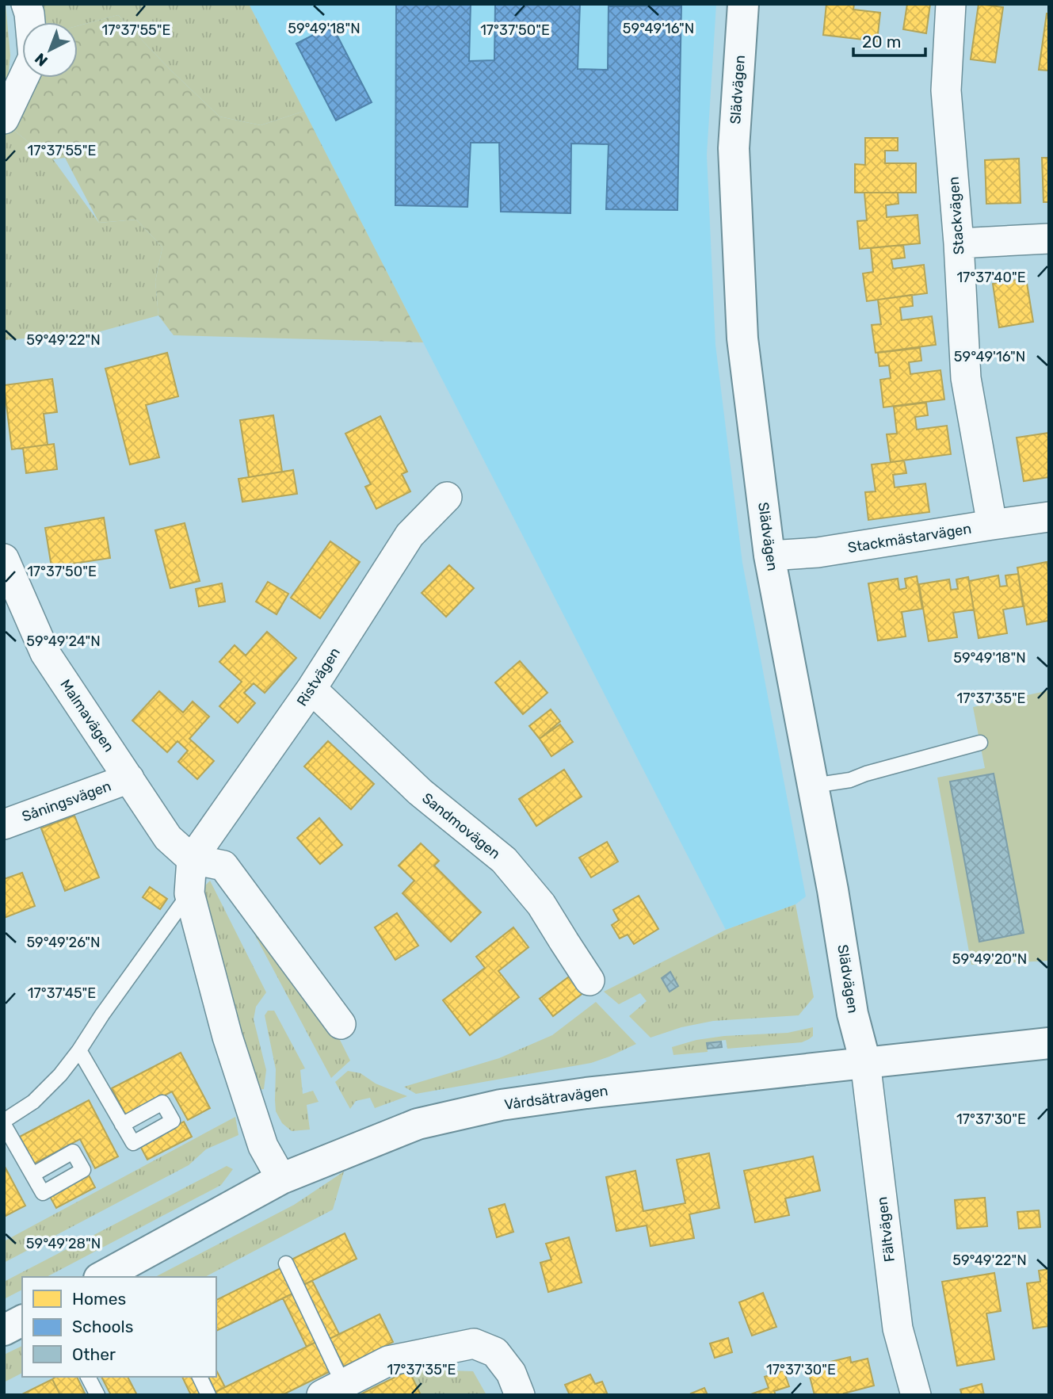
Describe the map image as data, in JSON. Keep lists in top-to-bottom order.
{
  "streets": {
    "street": [
      "Slädvägen",
      "Stackvägen",
      "Stackmästarvägen",
      "Ristvägen",
      "Malmavägen",
      "Såningsvägen",
      "Sandmovägen",
      "Vårdsätravägen",
      "Fältvägen"
    ]
  },
  "crossings": [
    ["Slädvägen", "Stackmästarvägen"],
    ["Slädvägen", "Vårdsätravägen"],
    ["Slädvägen", "Fältvägen"],
    ["Stackvägen", "Stackmästarvägen"],
    ["Ristvägen", "Malmavägen"],
    ["Ristvägen", "Sandmovägen"],
    ["Malmavägen", "Såningsvägen"],
    ["Vårdsätravägen", "Fältvägen"]
  ],
  "legend": ["Homes", "Schools", "Other"],
  "scale_bar": "20 m",
  "north": "bottom left",
  "coordinates": [
    "59°49'18\"N",
    "59°49'16\"N",
    "17°37'55\"E",
    "17°37'50\"E",
    "17°37'40\"E",
    "59°49'22\"N",
    "59°49'24\"N",
    "17°37'35\"E",
    "59°49'26\"N",
    "59°49'20\"N",
    "17°37'45\"E",
    "17°37'30\"E",
    "59°49'28\"N"
  ]
}
